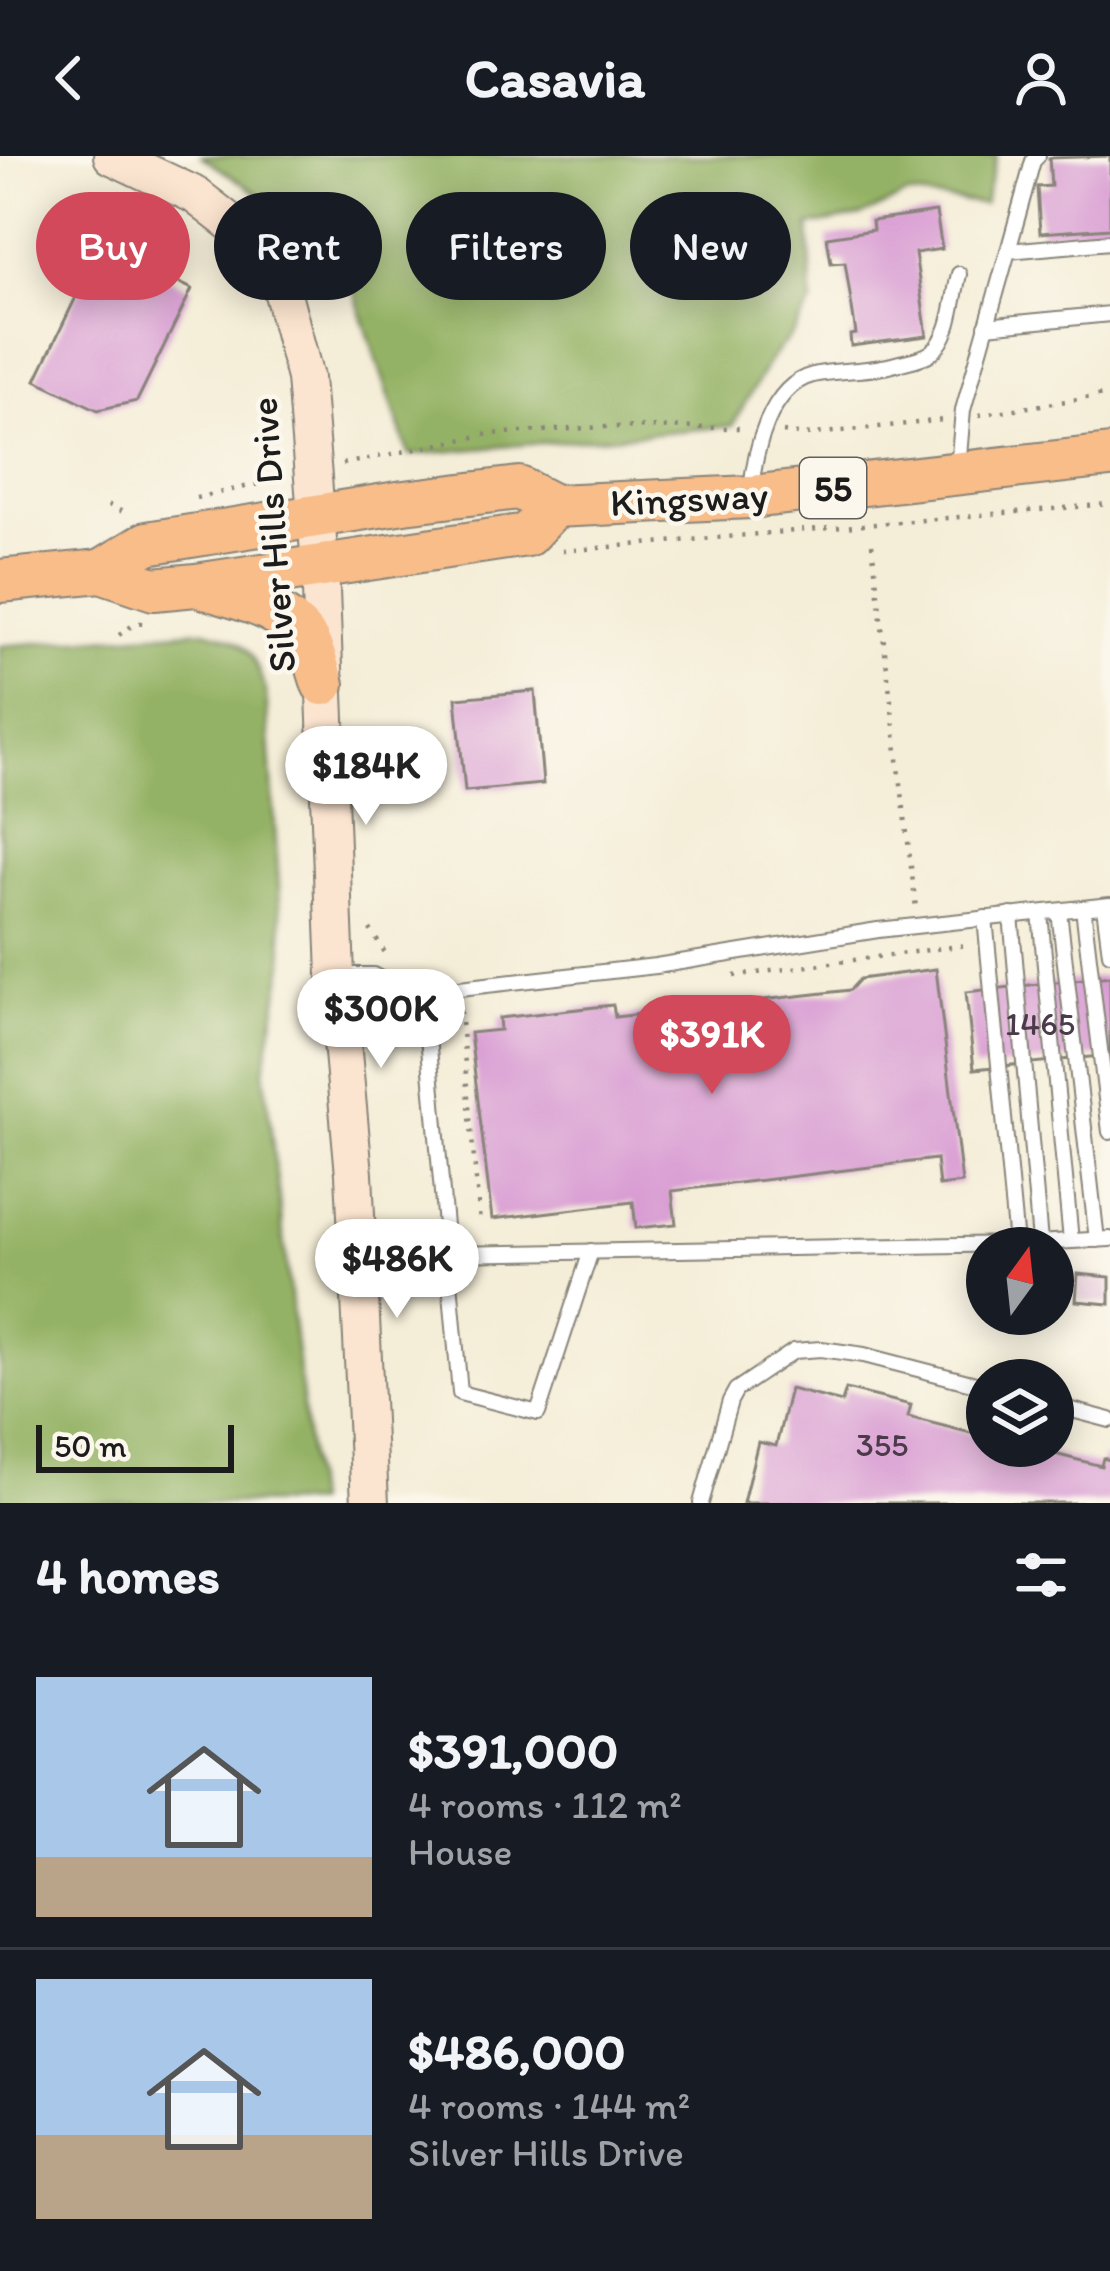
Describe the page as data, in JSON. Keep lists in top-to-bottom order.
{
  "streets": {
    "main road": ["55", "Kingsway"],
    "street": ["Silver Hills Drive"]
  },
  "crossings": [
    ["Kingsway", "Silver Hills Drive"]
  ],
  "house_numbers": ["1465", "355"],
  "scale_bar": "50 m",
  "north": "top",
  "page": {
    "header": "Casavia",
    "chip": [
      "Buy",
      "Rent",
      "Filters",
      "New"
    ],
    "price": [
      "$184K",
      "$300K",
      "$391K",
      "$486K"
    ],
    "scale": "50 m",
    "heading": "4 homes",
    "list": [
      {
        "name": "$391,000",
        "note": "4 rooms · 112 m² · House"
      },
      {
        "name": "$486,000",
        "note": "4 rooms · 144 m² · Silver Hills Drive"
      }
    ]
  }
}
